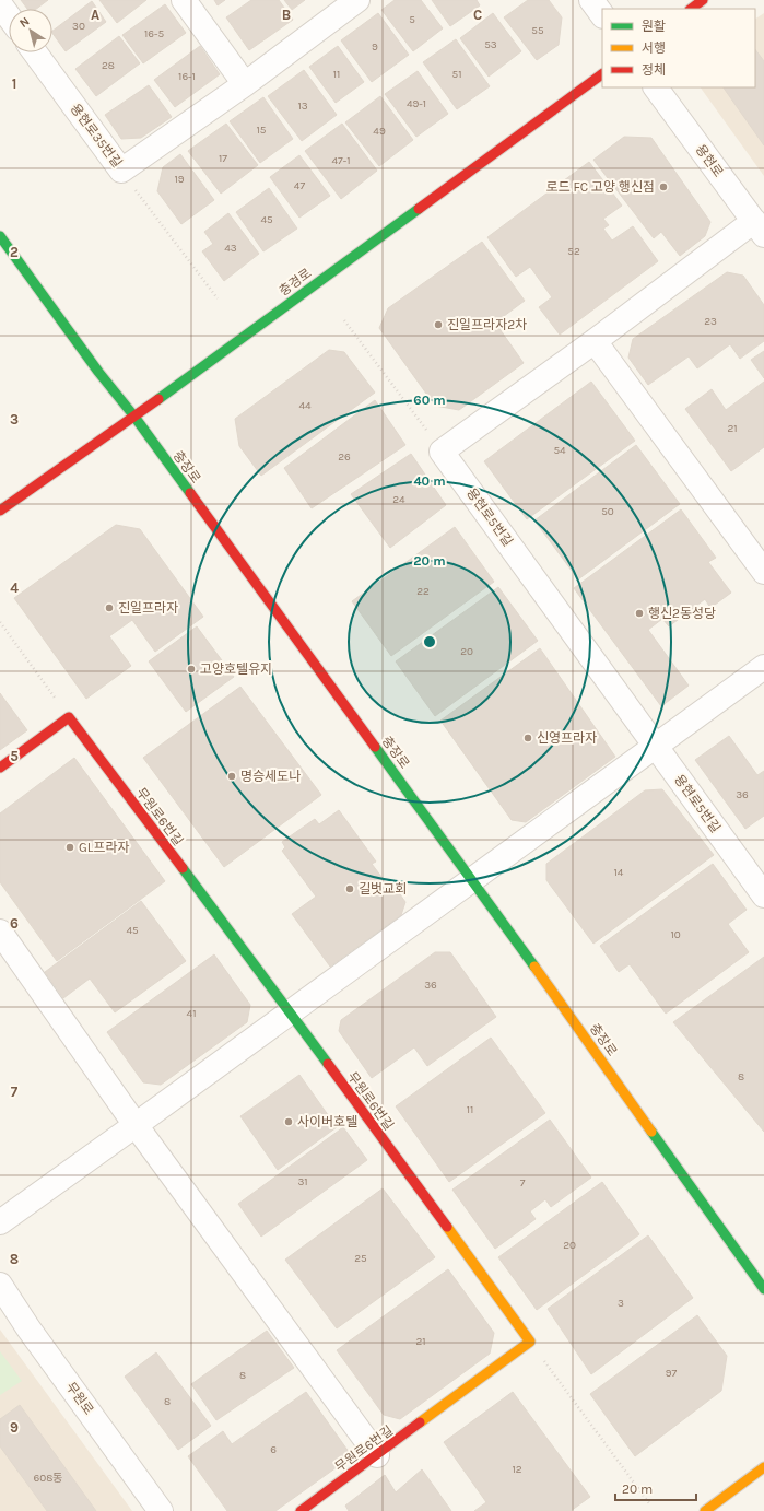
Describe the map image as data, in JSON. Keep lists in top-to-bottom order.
{
  "streets": {
    "main road": ["충경로", "충장로", "무원로6번길"],
    "street": [
      "용현로35번길",
      "용현로",
      "용현로5번길",
      "무원로"
    ]
  },
  "crossings": [
    ["충경로", "충장로"]
  ],
  "places": [
    "로드 FC 고양 행신점",
    "진일프라자2차",
    "진일프라자",
    "행신2동성당",
    "고양호텔유지",
    "신영프라자",
    "명승세도나",
    "GL프라자",
    "길벗교회",
    "사이버호텔"
  ],
  "house_numbers": [
    "5",
    "30",
    "55",
    "16-5",
    "53",
    "9",
    "28",
    "11",
    "51",
    "16-1",
    "49-1",
    "13",
    "15",
    "49",
    "17",
    "47-1",
    "19",
    "47",
    "45",
    "43",
    "52",
    "23",
    "44",
    "21",
    "54",
    "26",
    "24",
    "50",
    "22",
    "20",
    "36",
    "14",
    "45",
    "10",
    "36",
    "41",
    "8",
    "11",
    "31",
    "7",
    "20",
    "25",
    "3",
    "21",
    "97",
    "8",
    "8",
    "6",
    "12",
    "608동"
  ],
  "legend": ["원활", "서행", "정체"],
  "scale_bar": "20 m",
  "north": "top left",
  "grid": {
    "columns": ["A", "B", "C"],
    "rows": [
      "1",
      "2",
      "3",
      "4",
      "5",
      "6",
      "7",
      "8",
      "9"
    ]
  },
  "rings": ["60 m", "40 m", "20 m"]
}
